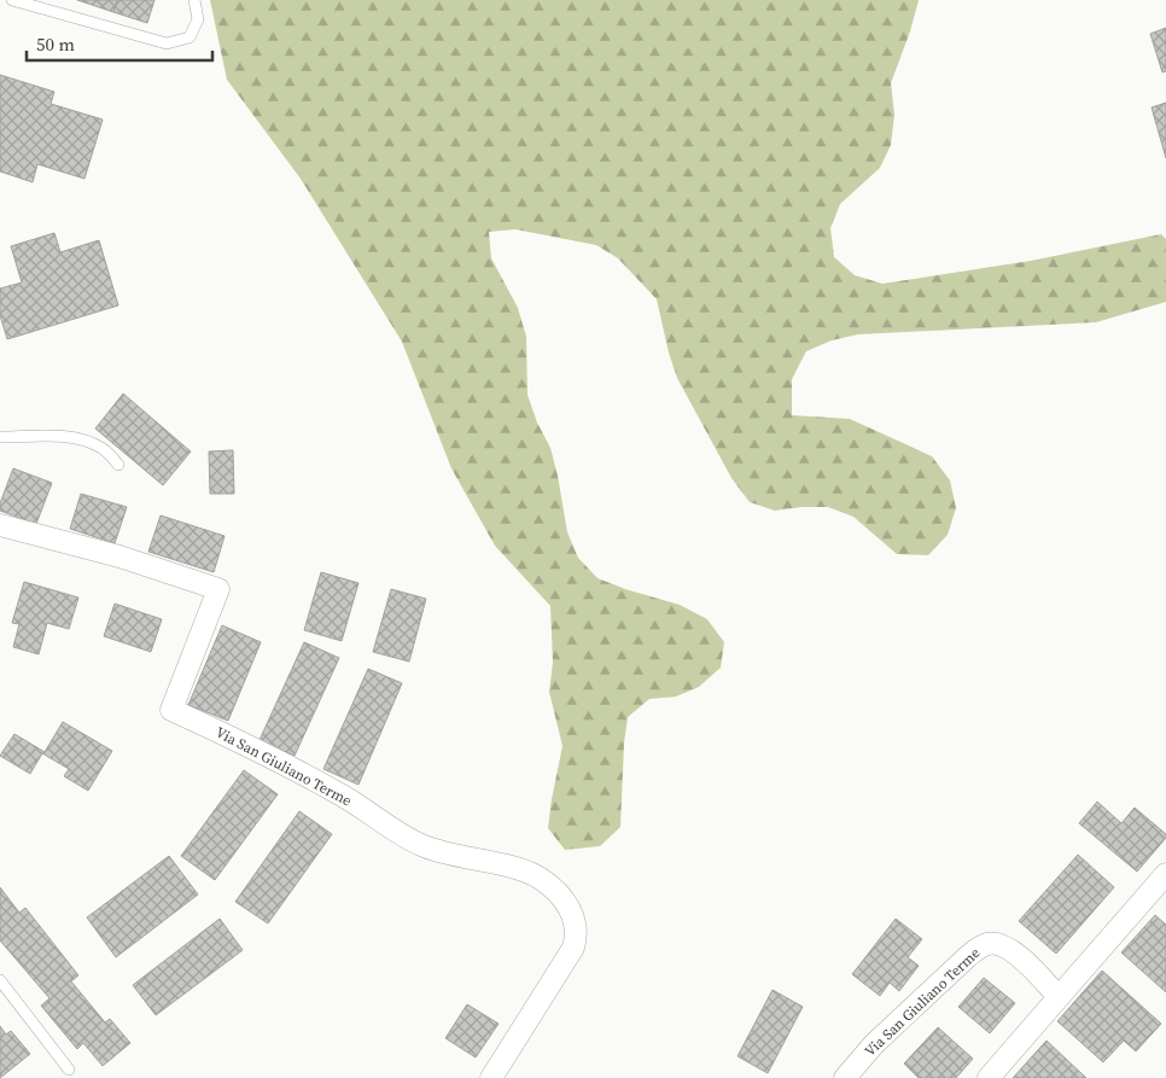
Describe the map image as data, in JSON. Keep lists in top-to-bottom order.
{
  "streets": {
    "street": ["Via San Giuliano Terme"]
  },
  "scale_bar": "50 m"
}
